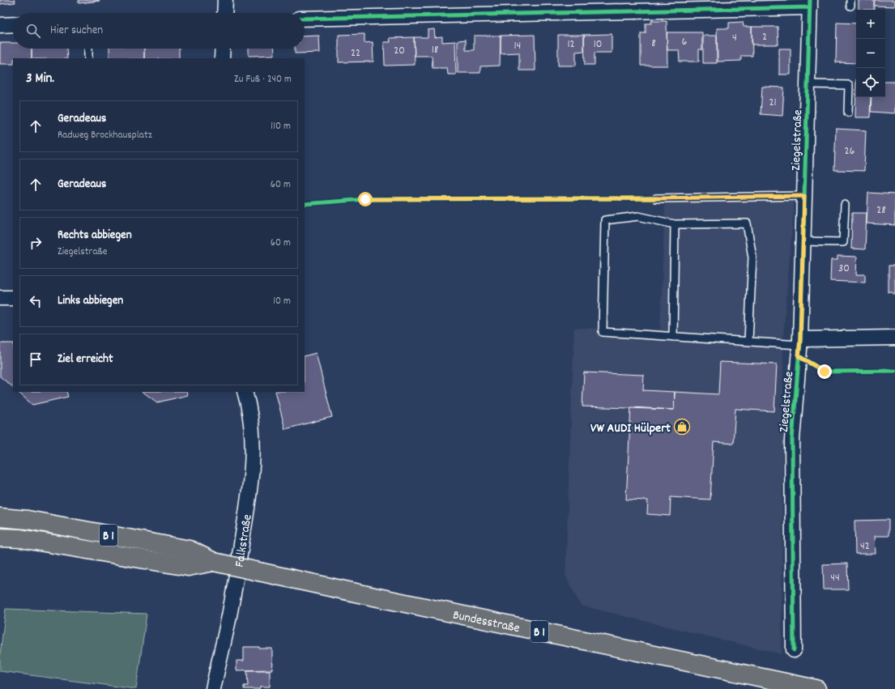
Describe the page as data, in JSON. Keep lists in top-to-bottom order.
{
  "streets": {
    "main road": ["B 1", "Bundesstraße"],
    "street": ["Ziegelstraße", "Falkstraße"]
  },
  "crossings": [
    ["B 1", "Bundesstraße"]
  ],
  "places": {
    "shop": ["VW AUDI Hülpert"]
  },
  "house_numbers": [
    "2",
    "4",
    "6",
    "8",
    "12",
    "10",
    "14",
    "18",
    "20",
    "22",
    "21",
    "26",
    "28",
    "30",
    "42",
    "44"
  ],
  "page": {
    "map_buttons": ["+", "−"],
    "search": "Hier suchen",
    "heading": ["3 Min.", "Zu Fuß · 240 m"],
    "list": [
      ["Geradeaus", "Radweg Brockhausplatz", "110 m"],
      ["Geradeaus", "60 m"],
      ["Rechts abbiegen", "Ziegelstraße", "60 m"],
      ["Links abbiegen", "10 m"],
      "Ziel erreicht"
    ]
  }
}
